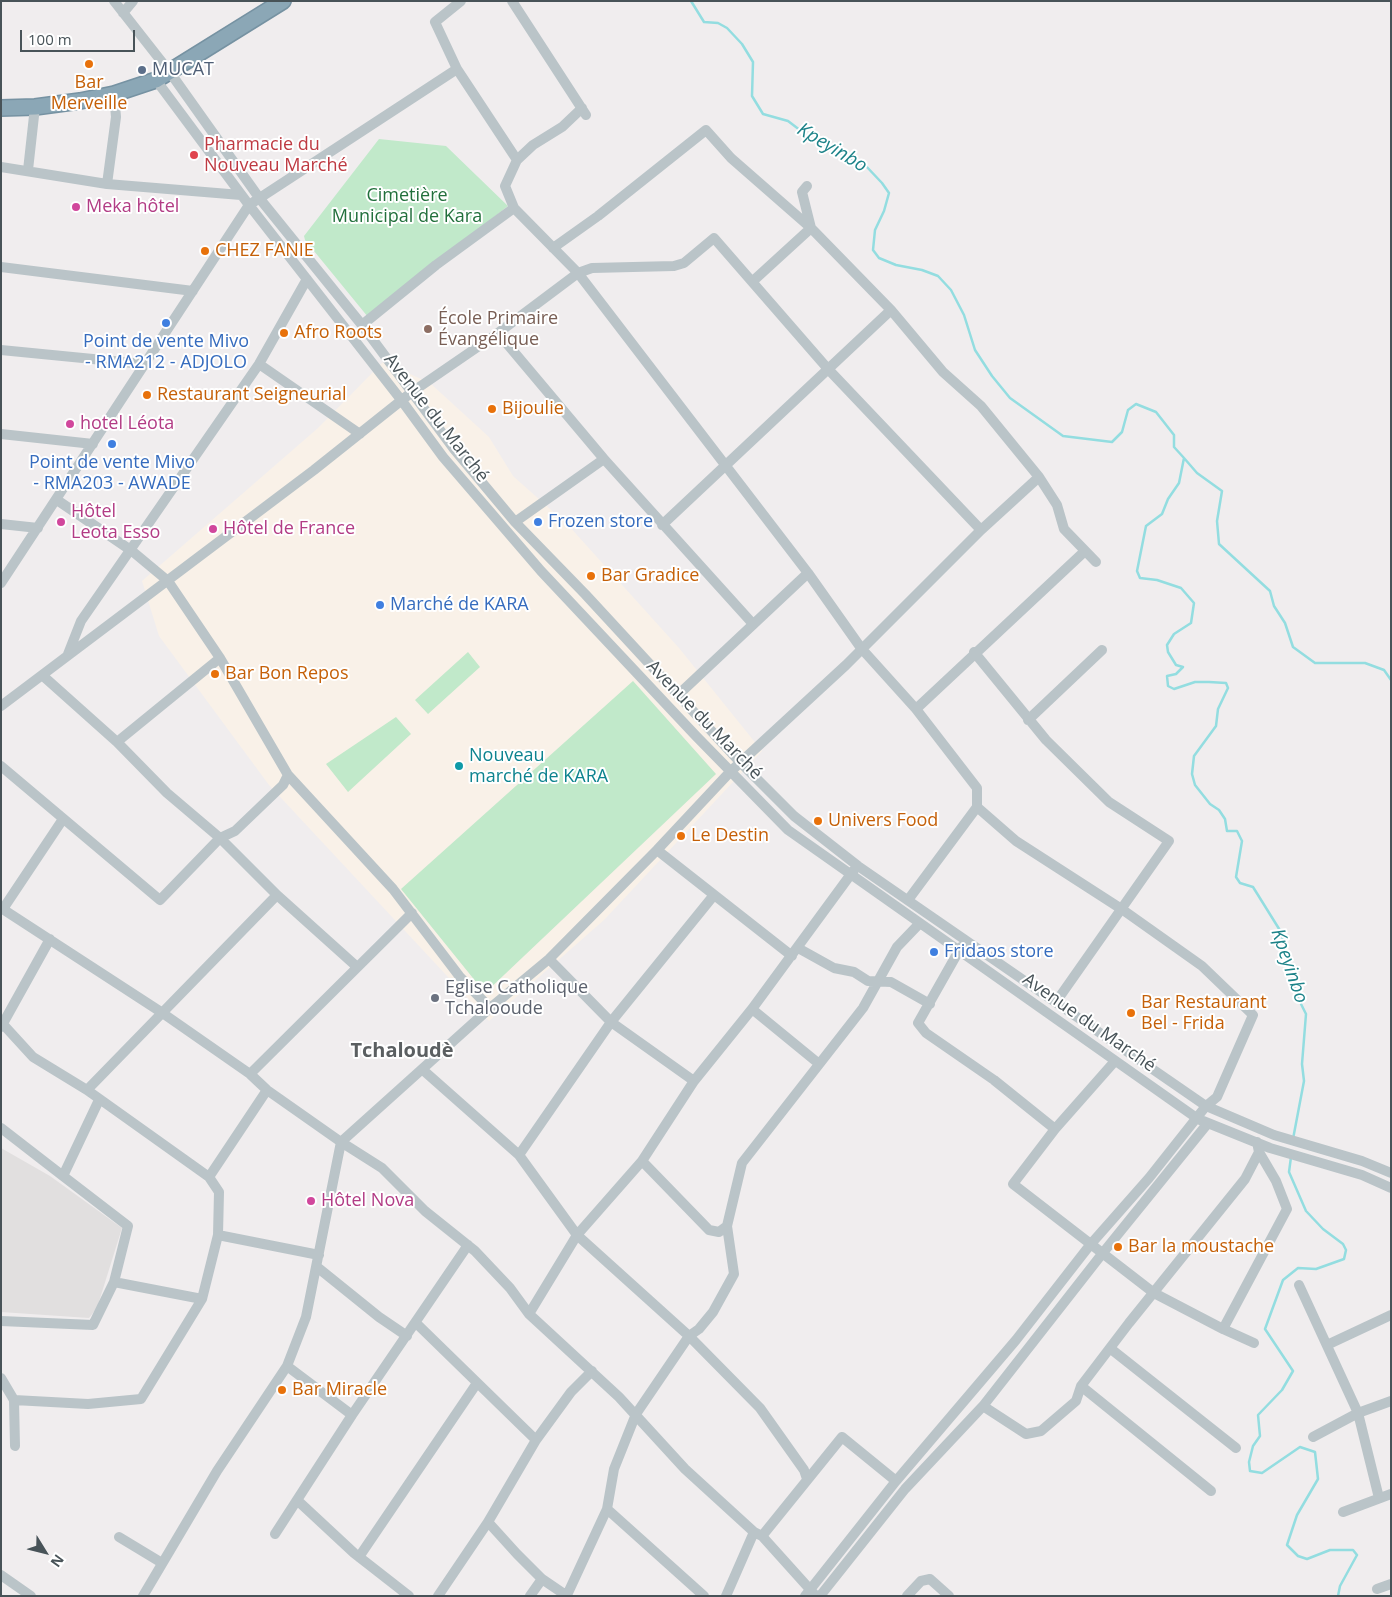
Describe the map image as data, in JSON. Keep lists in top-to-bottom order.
{
  "streets": {
    "street": ["Avenue du Marché"]
  },
  "districts": ["Tchaloudè"],
  "water": ["Kpeyinbo"],
  "parks": ["Cimetière Municipal de Kara"],
  "places": [
    "Bar Merveille",
    "MUCAT",
    "Pharmacie du Nouveau Marché",
    "Meka hôtel",
    "CHEZ FANIE",
    "Point de vente Mivo - RMA212 - ADJOLO",
    "École Primaire Évangélique",
    "Afro Roots",
    "Restaurant Seigneurial",
    "Bijoulie",
    "hotel Léota",
    "Point de vente Mivo - RMA203 - AWADE",
    "Hôtel Leota Esso",
    "Frozen store",
    "Hôtel de France",
    "Bar Gradice",
    "Marché de KARA",
    "Bar Bon Repos",
    "Nouveau marché de KARA",
    "Univers Food",
    "Le Destin",
    "Fridaos store",
    "Eglise Catholique Tchalooude",
    "Bar Restaurant Bel - Frida",
    "Hôtel Nova",
    "Bar la moustache",
    "Bar Miracle"
  ],
  "scale_bar": "100 m",
  "north": "bottom right"
}
